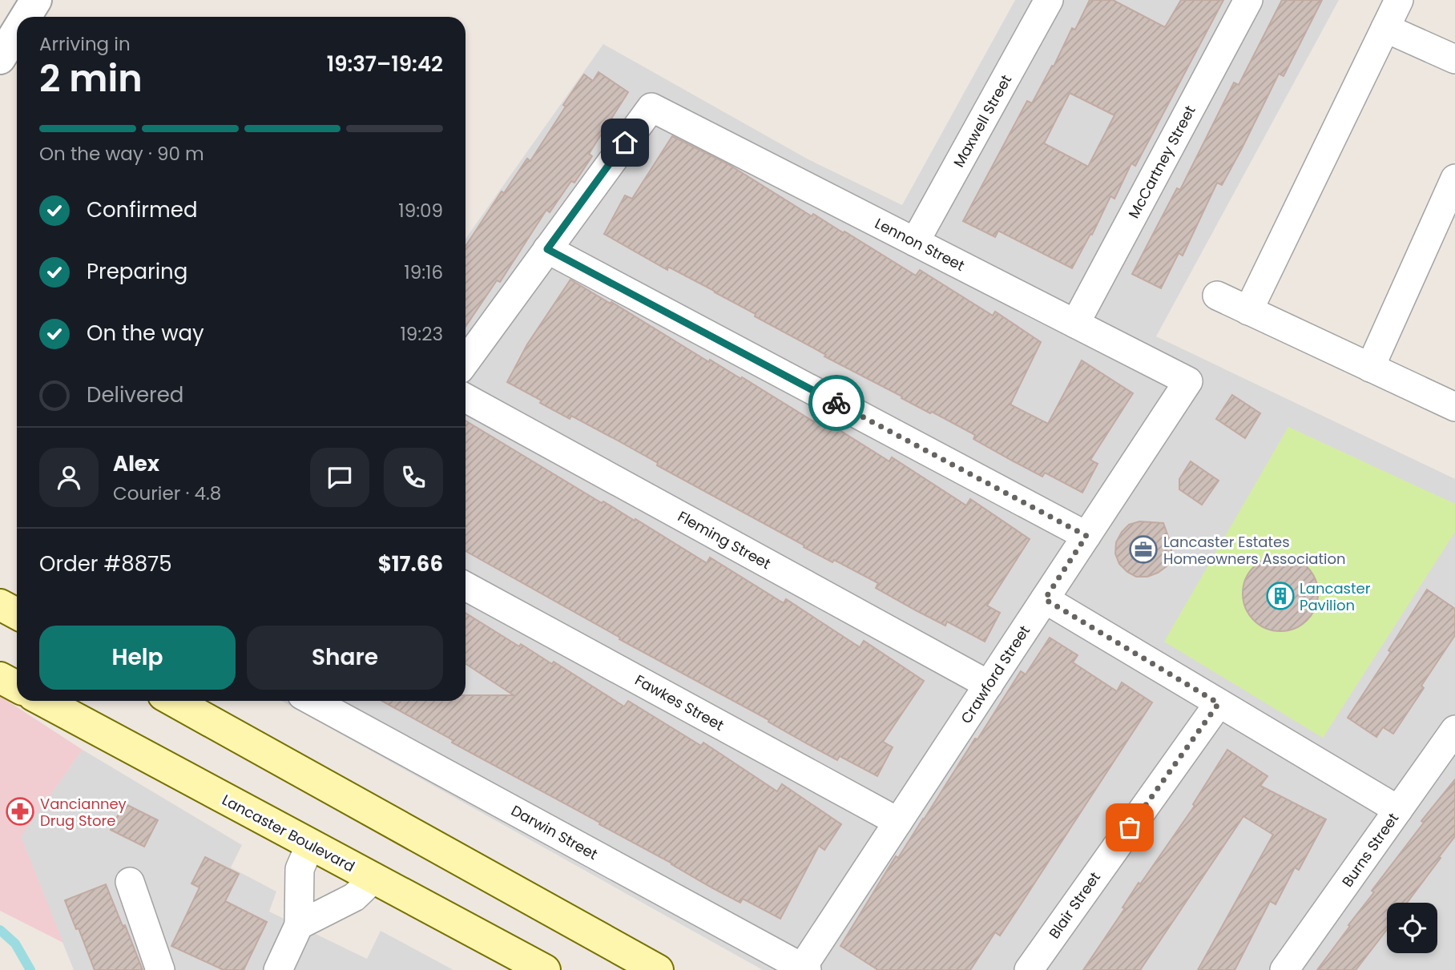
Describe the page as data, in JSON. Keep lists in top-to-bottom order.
{
  "streets": {
    "main road": ["Lancaster Boulevard"],
    "street": [
      "Maxwell Street",
      "McCartney Street",
      "Lennon Street",
      "Fleming Street",
      "Crawford Street",
      "Fawkes Street",
      "Darwin Street",
      "Burns Street",
      "Blair Street"
    ]
  },
  "crossings": [
    ["Maxwell Street", "Lennon Street"],
    ["McCartney Street", "Lennon Street"],
    ["Lennon Street", "Crawford Street"],
    ["Fleming Street", "Crawford Street"],
    ["Crawford Street", "Fawkes Street"],
    ["Crawford Street", "Darwin Street"]
  ],
  "places": {
    "office": ["Lancaster Estates Homeowners Association"],
    "building": ["Lancaster Pavilion"],
    "pharmacy": ["Vancianney Drug Store"]
  },
  "page": {
    "heading": ["2 min", "Arriving in", "19:37–19:42"],
    "panel": [
      "Alex",
      "Courier · 4.8",
      "Order #8875",
      "$17.66"
    ],
    "bar": "On the way · 90 m",
    "list": [
      ["Confirmed", "19:09"],
      ["Preparing", "19:16"],
      ["On the way", "19:23"],
      "Delivered"
    ],
    "buttons": ["Help", "Share"]
  }
}
